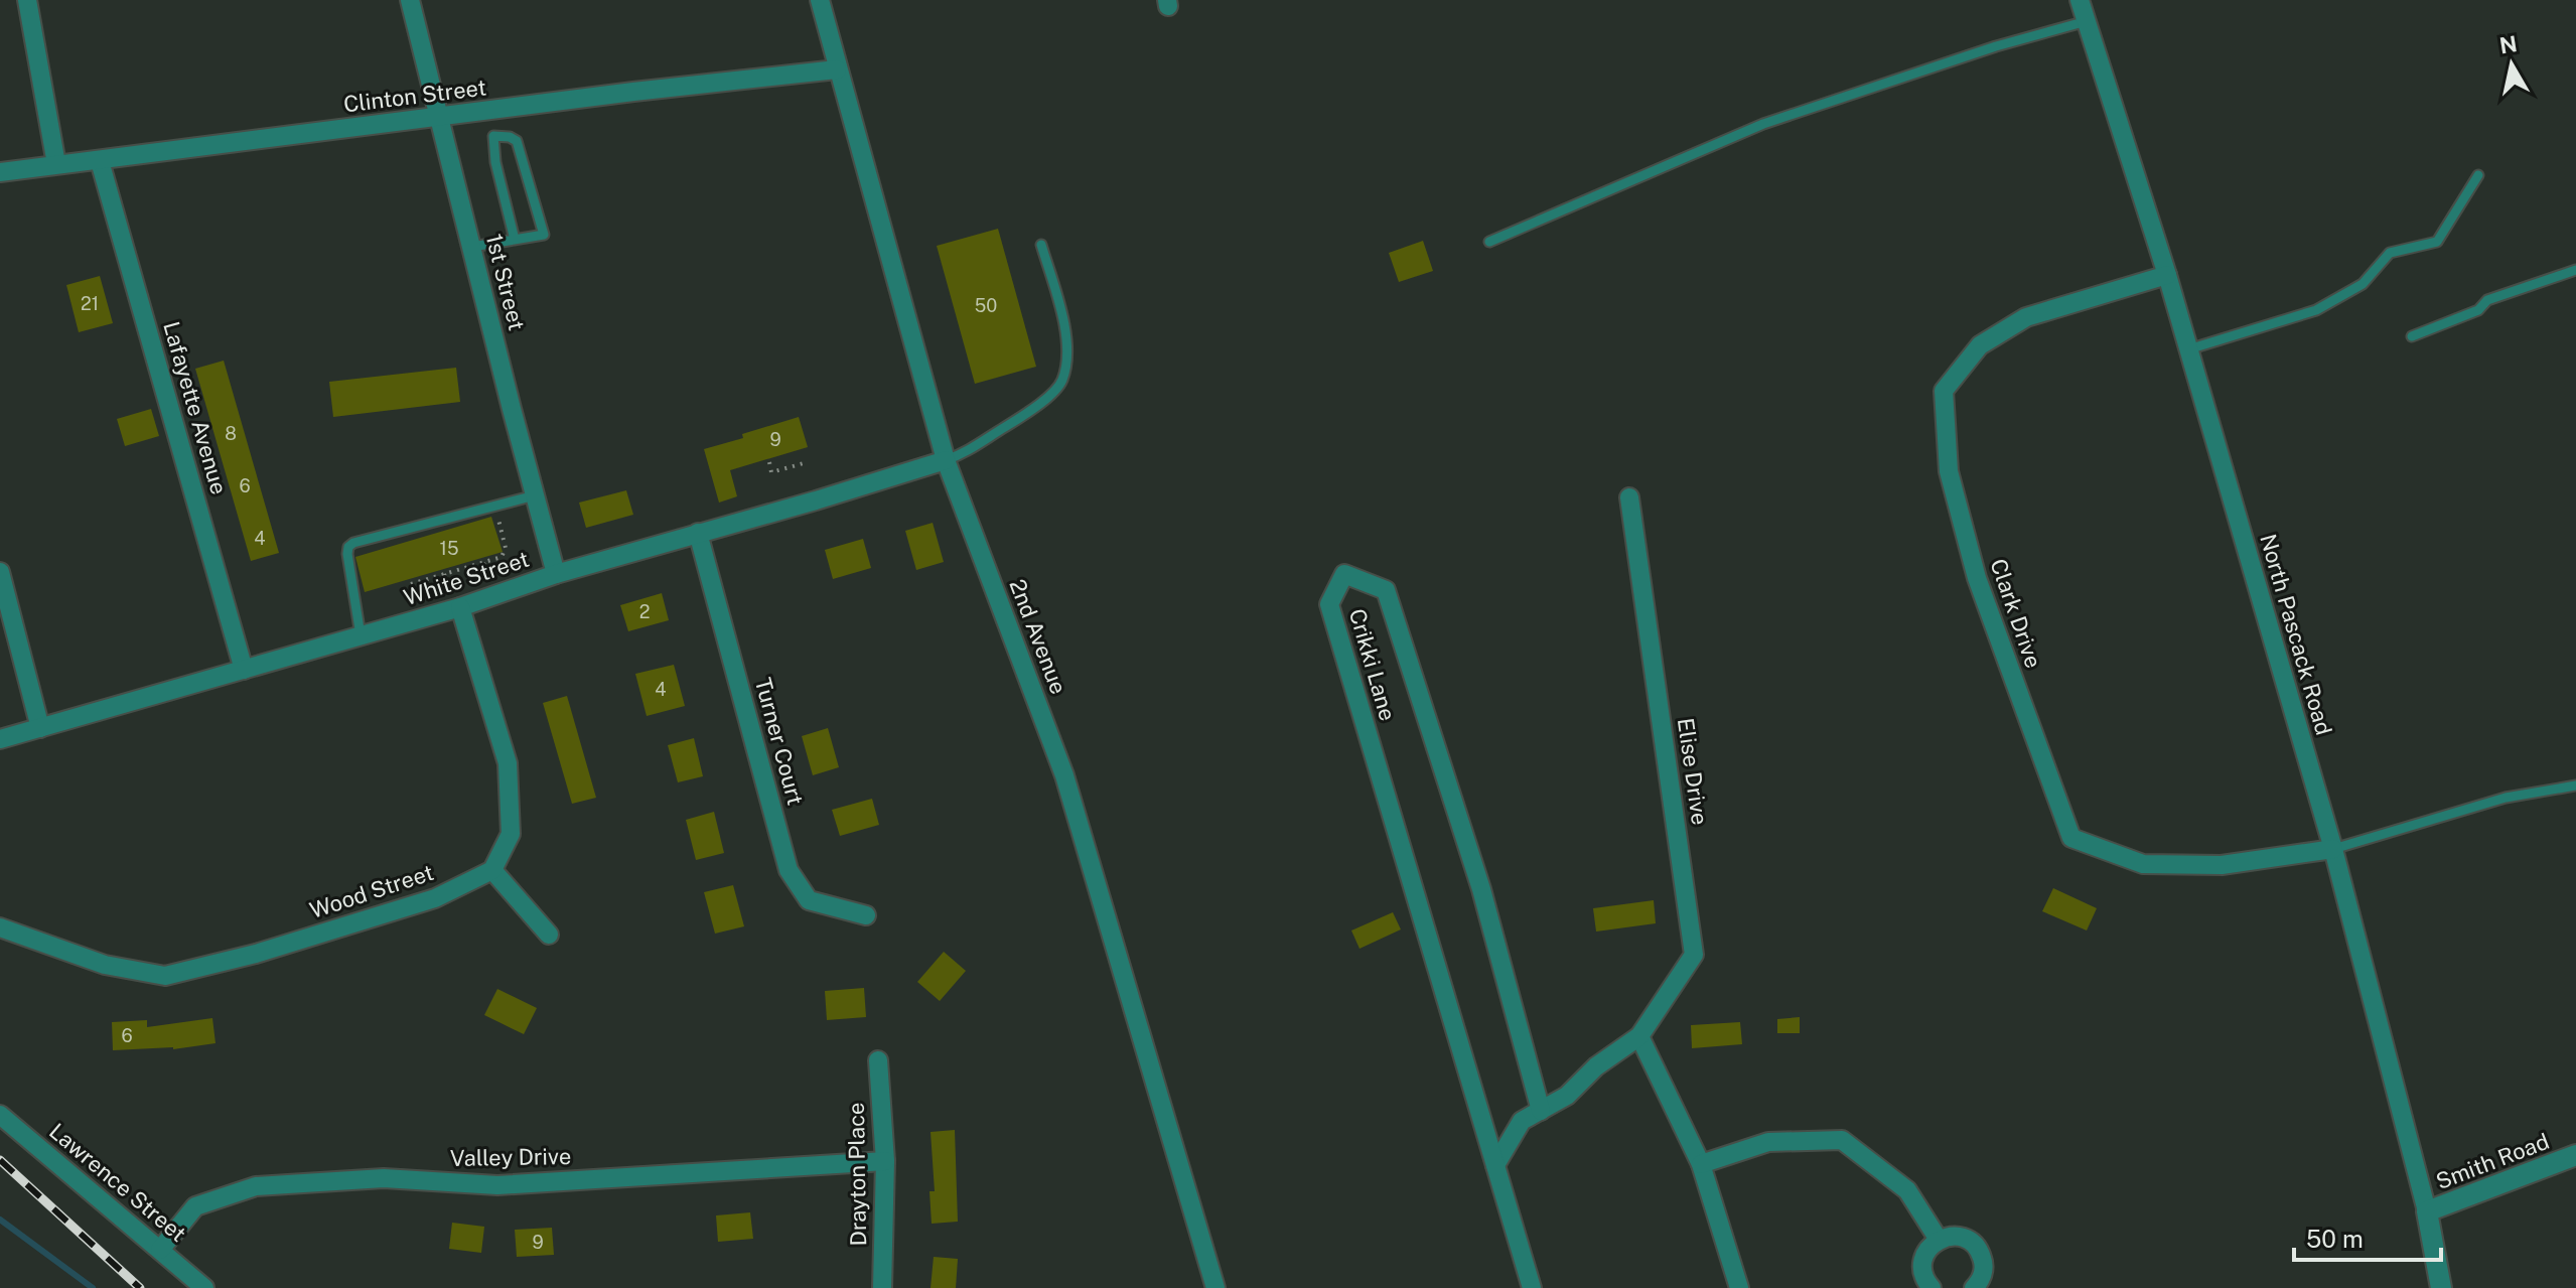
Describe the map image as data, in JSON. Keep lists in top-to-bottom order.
{
  "streets": {
    "street": [
      "Clinton Street",
      "1st Street",
      "Lafayette Avenue",
      "White Street",
      "Clark Drive",
      "North Pascack Road",
      "2nd Avenue",
      "Crikki Lane",
      "Turner Court",
      "Elise Drive",
      "Wood Street",
      "Valley Drive",
      "Smith Road",
      "Drayton Place",
      "Lawrence Street"
    ]
  },
  "crossings": [
    ["Clinton Street", "1st Street"],
    ["Clinton Street", "Lafayette Avenue"],
    ["Clinton Street", "2nd Avenue"],
    ["1st Street", "White Street"],
    ["Lafayette Avenue", "White Street"],
    ["White Street", "2nd Avenue"],
    ["White Street", "Turner Court"],
    ["Clark Drive", "North Pascack Road"],
    ["North Pascack Road", "Smith Road"],
    ["Crikki Lane", "Elise Drive"],
    ["Valley Drive", "Drayton Place"],
    ["Valley Drive", "Lawrence Street"]
  ],
  "house_numbers": [
    "21",
    "50",
    "8",
    "9",
    "6",
    "4",
    "15",
    "2",
    "4",
    "6",
    "9"
  ],
  "scale_bar": "50 m",
  "north": "top"
}
